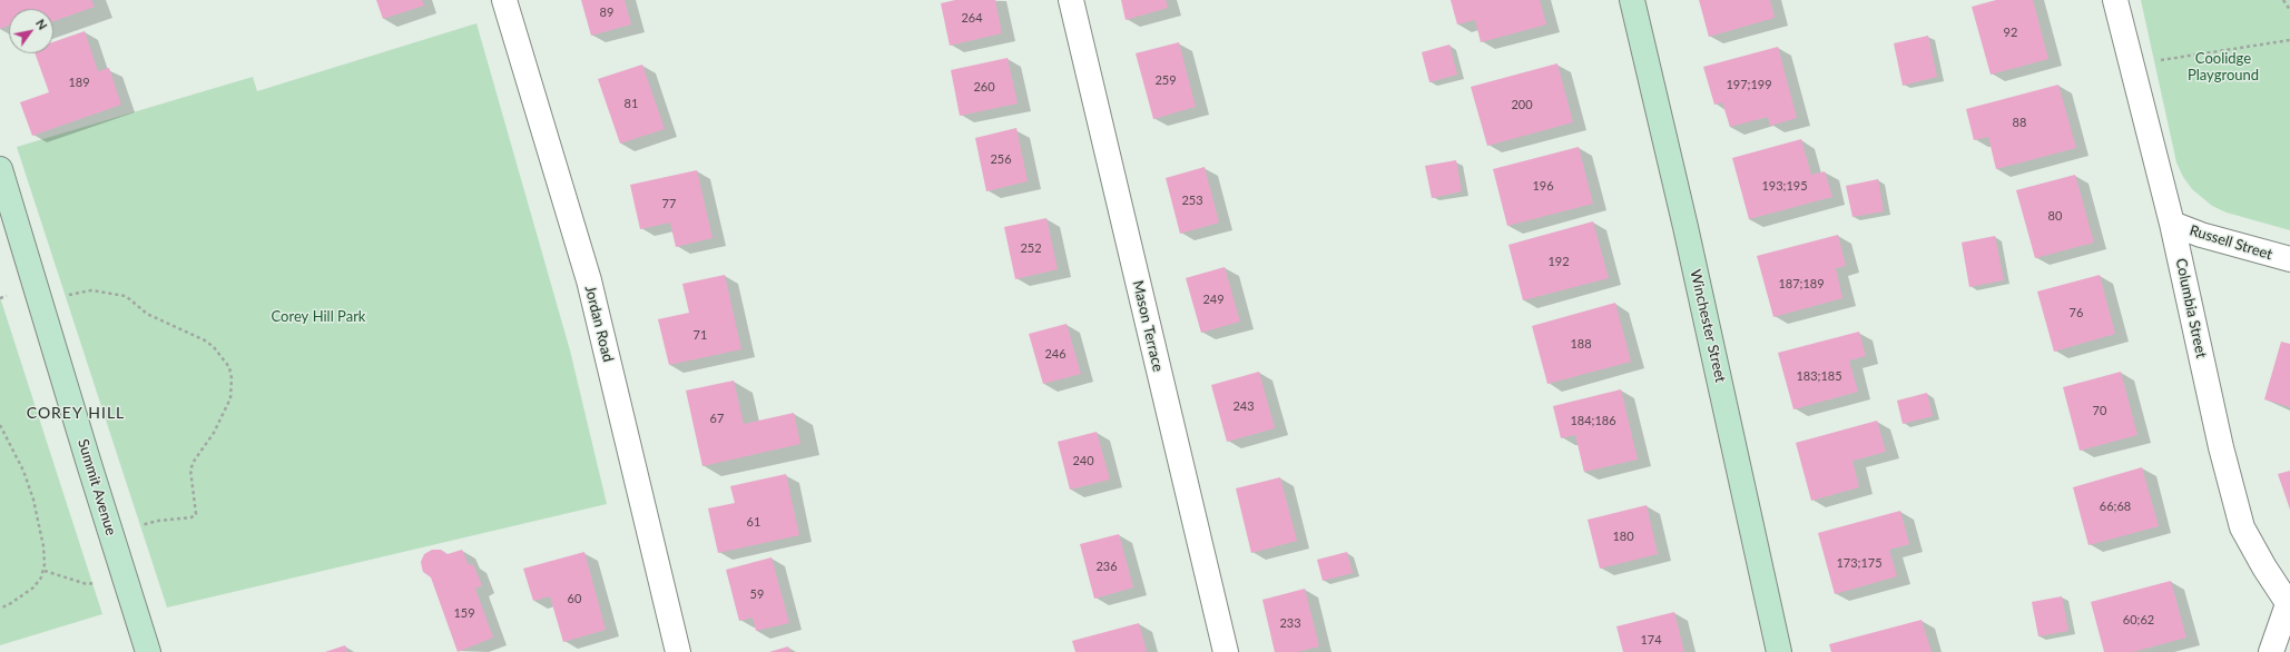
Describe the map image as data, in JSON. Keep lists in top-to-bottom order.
{
  "streets": {
    "street": [
      "Russell Street",
      "Columbia Street",
      "Jordan Road",
      "Mason Terrace",
      "Winchester Street",
      "Summit Avenue"
    ]
  },
  "crossings": [
    ["Russell Street", "Columbia Street"]
  ],
  "districts": ["COREY HILL"],
  "parks": ["Coolidge Playground", "Corey Hill Park"],
  "house_numbers": [
    "89",
    "264",
    "92",
    "259",
    "189",
    "197;199",
    "260",
    "81",
    "200",
    "88",
    "256",
    "196",
    "193;195",
    "253",
    "77",
    "80",
    "252",
    "192",
    "187;189",
    "249",
    "76",
    "71",
    "188",
    "246",
    "183;185",
    "243",
    "70",
    "67",
    "184;186",
    "240",
    "66;68",
    "61",
    "180",
    "173;175",
    "236",
    "59",
    "60",
    "159",
    "60;62",
    "233",
    "174"
  ],
  "north": "top right"
}
